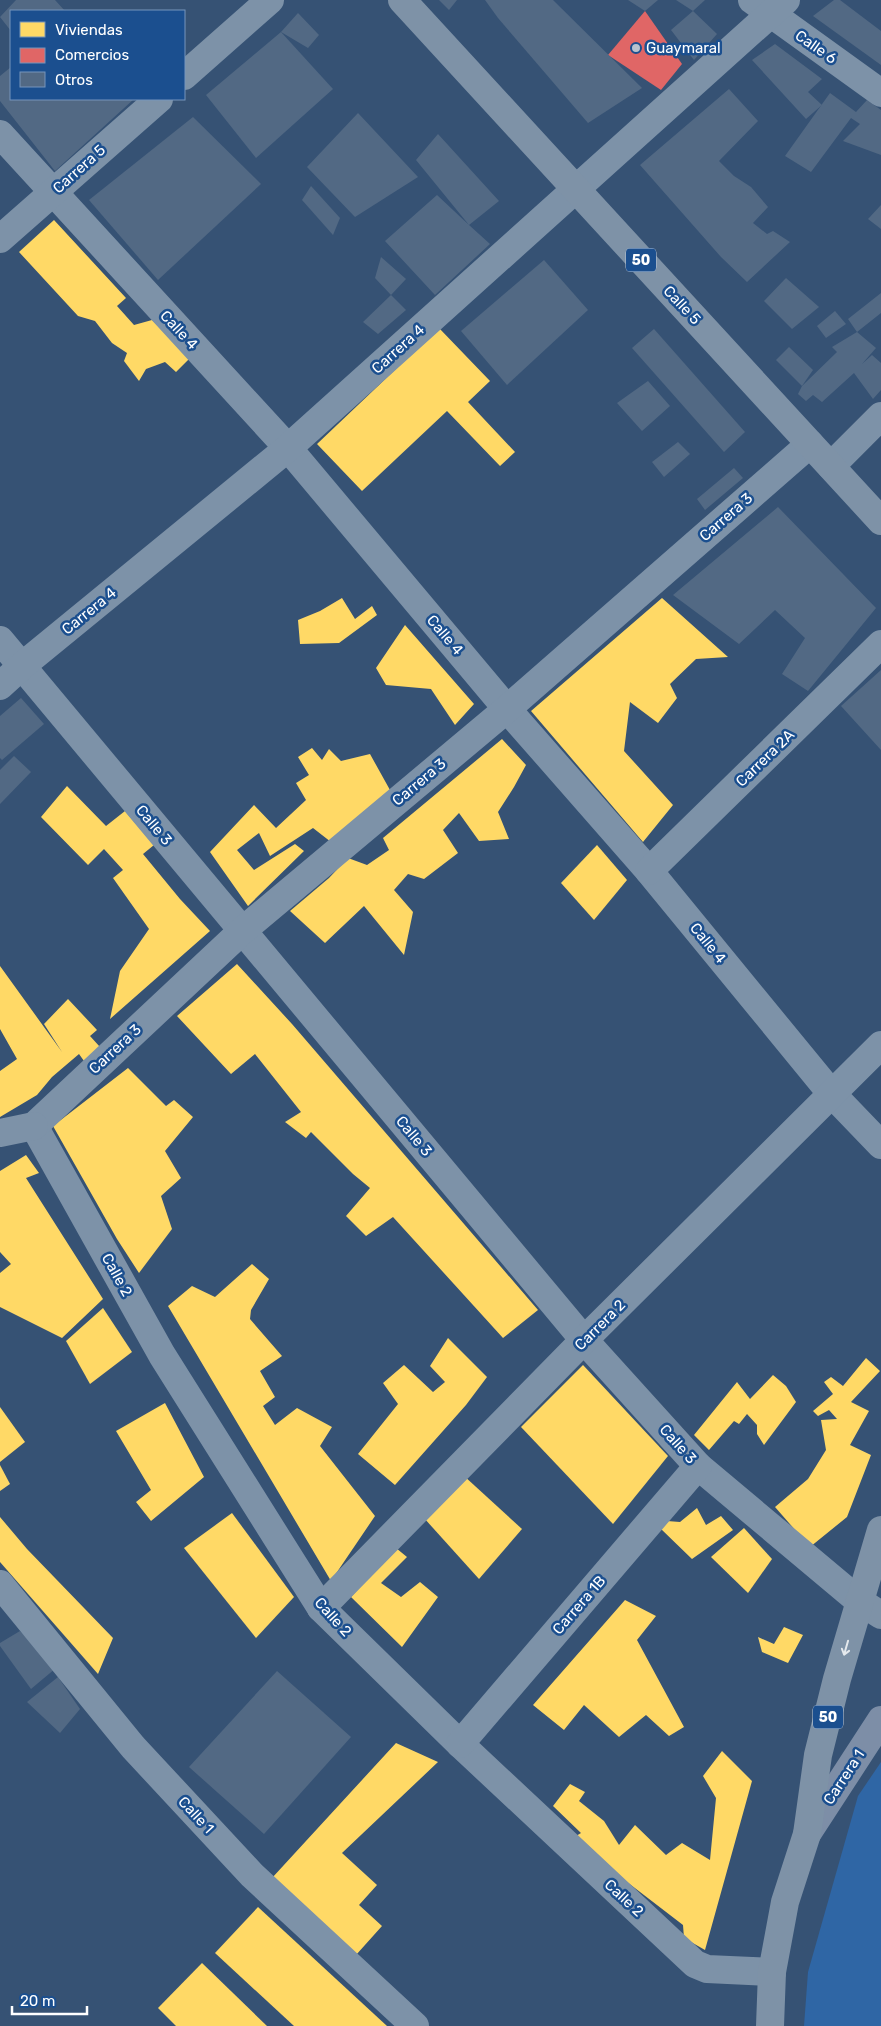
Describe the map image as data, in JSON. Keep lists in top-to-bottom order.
{
  "streets": {
    "highway": ["50", "Calle 5"],
    "main road": ["Carrera 1"],
    "street": [
      "Calle 6",
      "Carrera 5",
      "Calle 4",
      "Carrera 4",
      "Carrera 3",
      "Carrera 2A",
      "Calle 3",
      "Calle 2",
      "Carrera 2",
      "Carrera 1B",
      "Calle 1"
    ]
  },
  "crossings": [
    ["Calle 6", "Carrera 4"],
    ["Carrera 5", "Calle 4"],
    ["50", "Calle 3"],
    ["50", "Calle 2"],
    ["50", "Carrera 1"],
    ["Calle 5", "Carrera 4"],
    ["Calle 5", "Carrera 3"],
    ["Calle 4", "Carrera 4"],
    ["Calle 4", "Carrera 3"],
    ["Calle 4", "Carrera 2A"],
    ["Calle 4", "Carrera 2"],
    ["Carrera 4", "Calle 3"],
    ["Carrera 3", "Calle 3"],
    ["Carrera 3", "Calle 2"],
    ["Calle 3", "Carrera 2"],
    ["Calle 3", "Carrera 1B"],
    ["Calle 2", "Carrera 2"],
    ["Calle 2", "Carrera 1B"]
  ],
  "places": ["Guaymaral"],
  "legend": ["Viviendas", "Comercios", "Otros"],
  "scale_bar": "20 m"
}
